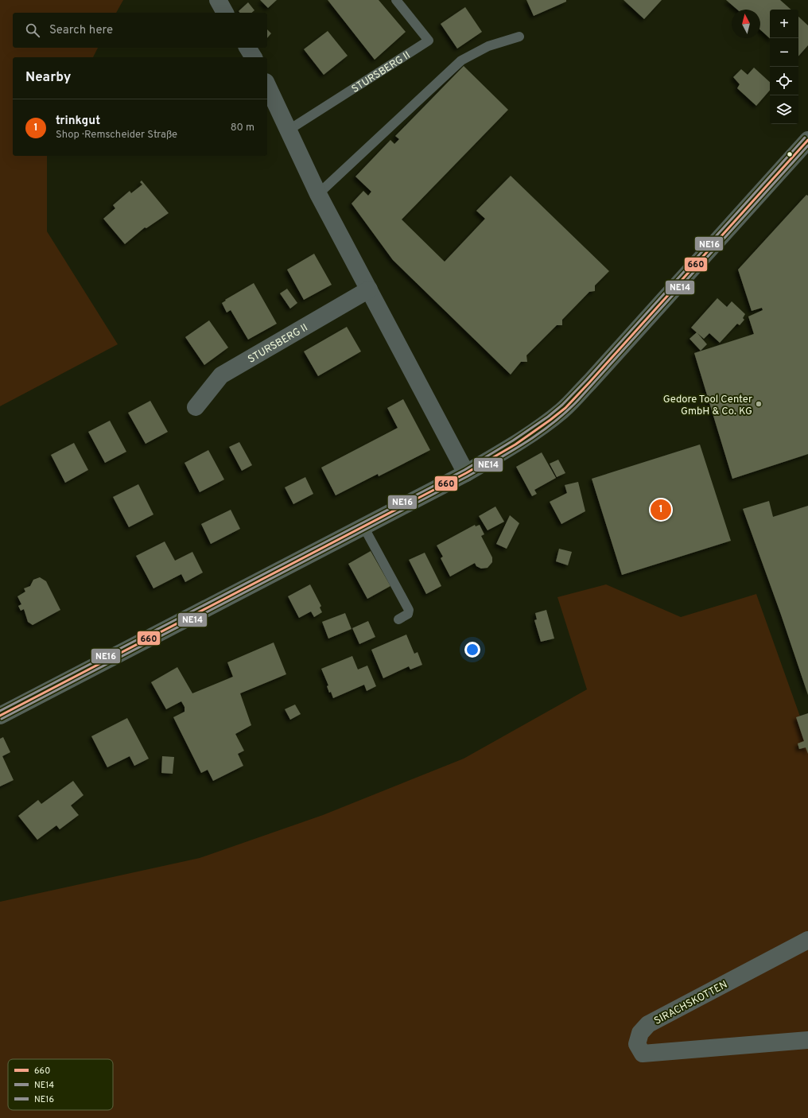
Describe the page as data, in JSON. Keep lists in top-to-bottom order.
{
  "streets": {
    "street": ["STURSBERG II", "SIRACHSKOTTEN"]
  },
  "places": ["Gedore Tool Center GmbH & Co. KG"],
  "lines": ["transit line NE16", "transit line 660", "transit line NE14"],
  "legend": ["660", "NE14", "NE16"],
  "north": "top",
  "page": {
    "map_buttons": ["+", "−"],
    "search": "Search here",
    "heading": "Nearby",
    "list": [
      {
        "mark": "1",
        "name": "trinkgut",
        "note": "Shop · Remscheider Straße",
        "value": "80 m"
      }
    ],
    "pins": "1"
  }
}
